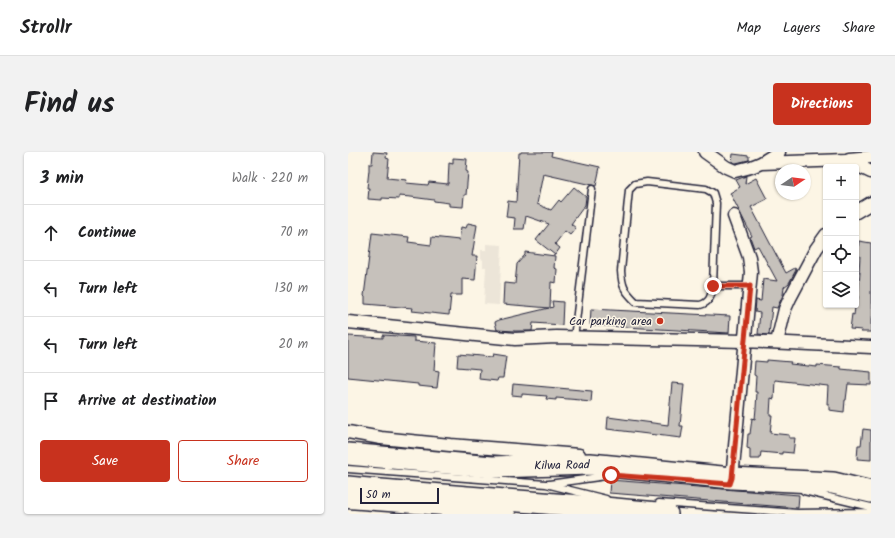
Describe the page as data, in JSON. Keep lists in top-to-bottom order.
{
  "streets": {
    "highway": ["Kilwa Road"]
  },
  "places": ["Car parking area"],
  "scale_bar": "50 m",
  "north": "right",
  "page": {
    "header": "Strollr",
    "nav": ["Map", "Layers", "Share"],
    "title": "Find us",
    "buttons": [
      "Directions",
      ["Save", "Share"]
    ],
    "heading": ["3 min", "Walk · 220 m"],
    "map_buttons": ["+", "−"],
    "list": [
      ["Continue", "70 m"],
      ["Turn left", "130 m"],
      ["Turn left", "20 m"],
      "Arrive at destination"
    ],
    "scale": "50 m"
  }
}
